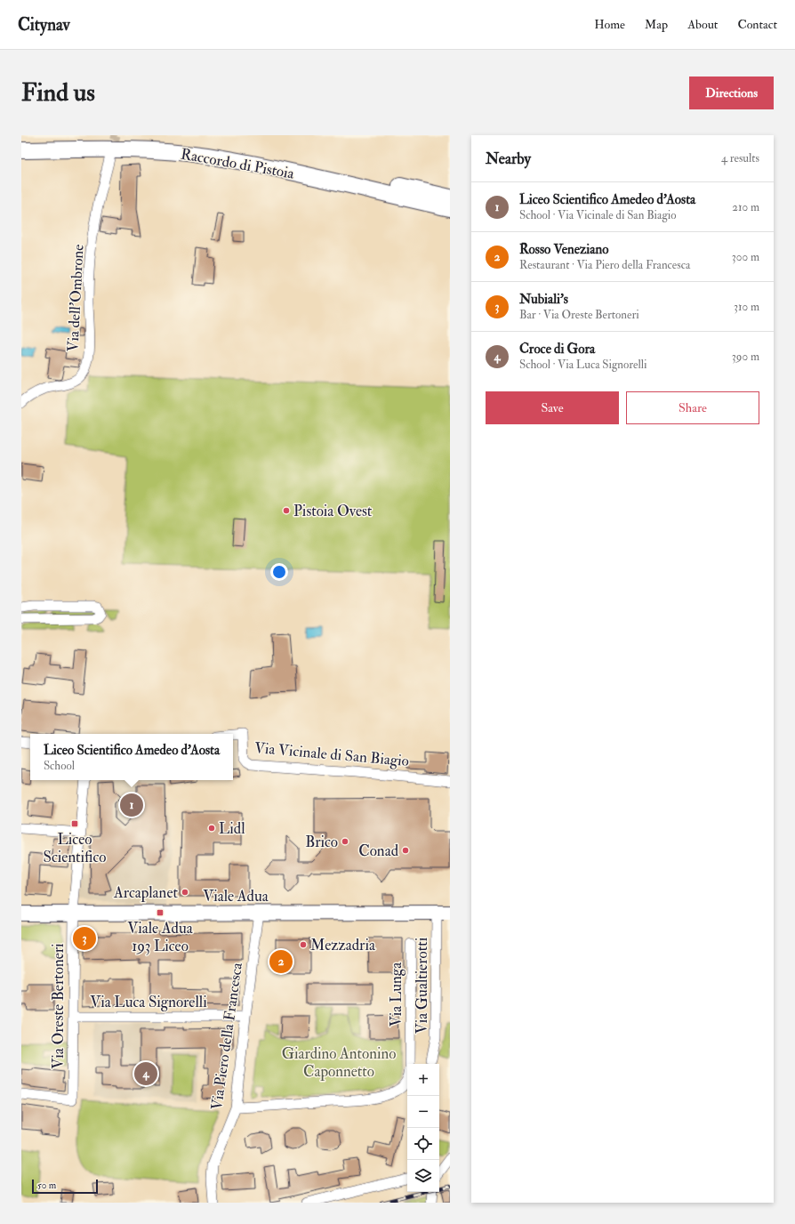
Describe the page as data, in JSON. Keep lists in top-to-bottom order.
{
  "streets": {
    "highway": ["Raccordo di Pistoia"],
    "main road": ["Viale Adua"],
    "street": [
      "Via dell'Ombrone",
      "Via Vicinale di San Biagio",
      "Via Gualtierotti",
      "Via Lunga",
      "Via Luca Signorelli",
      "Via Oreste Bertoneri",
      "Via Piero della Francesca"
    ]
  },
  "crossings": [
    ["Viale Adua", "Via Gualtierotti"],
    ["Viale Adua", "Via Oreste Bertoneri"],
    ["Viale Adua", "Via Piero della Francesca"],
    ["Via Lunga", "Via Piero della Francesca"],
    ["Via Luca Signorelli", "Via Oreste Bertoneri"],
    ["Via Luca Signorelli", "Via Piero della Francesca"]
  ],
  "parks": ["Giardino Antonino Caponnetto"],
  "places": {
    "other": [
      "Pistoia Ovest",
      "Lidl",
      "Brico",
      "Conad",
      "Arcaplanet",
      "Mezzadria"
    ],
    "transit": ["Liceo Scientifico", "Viale Adua 193 Liceo"]
  },
  "scale_bar": "50 m",
  "page": {
    "header": "Citynav",
    "nav": [
      "Home",
      "Map",
      "About",
      "Contact"
    ],
    "buttons": [
      "Directions",
      ["Save", "Share"]
    ],
    "title": "Find us",
    "heading": ["Nearby", "4 results"],
    "list": [
      {
        "mark": "1",
        "name": "Liceo Scientifico Amedeo d'Aosta",
        "note": "School · Via Vicinale di San Biagio",
        "value": "210 m"
      },
      {
        "mark": "2",
        "name": "Rosso Veneziano",
        "note": "Restaurant · Via Piero della Francesca",
        "value": "300 m"
      },
      {
        "mark": "3",
        "name": "Nubiali's",
        "note": "Bar · Via Oreste Bertoneri",
        "value": "310 m"
      },
      {
        "mark": "4",
        "name": "Croce di Gora",
        "note": "School · Via Luca Signorelli",
        "value": "390 m"
      }
    ],
    "popup": ["Liceo Scientifico Amedeo d'Aosta", "School"],
    "pins": [
      "1",
      "3",
      "2",
      "4"
    ],
    "map_buttons": ["+", "−"],
    "scale": "50 m"
  }
}
